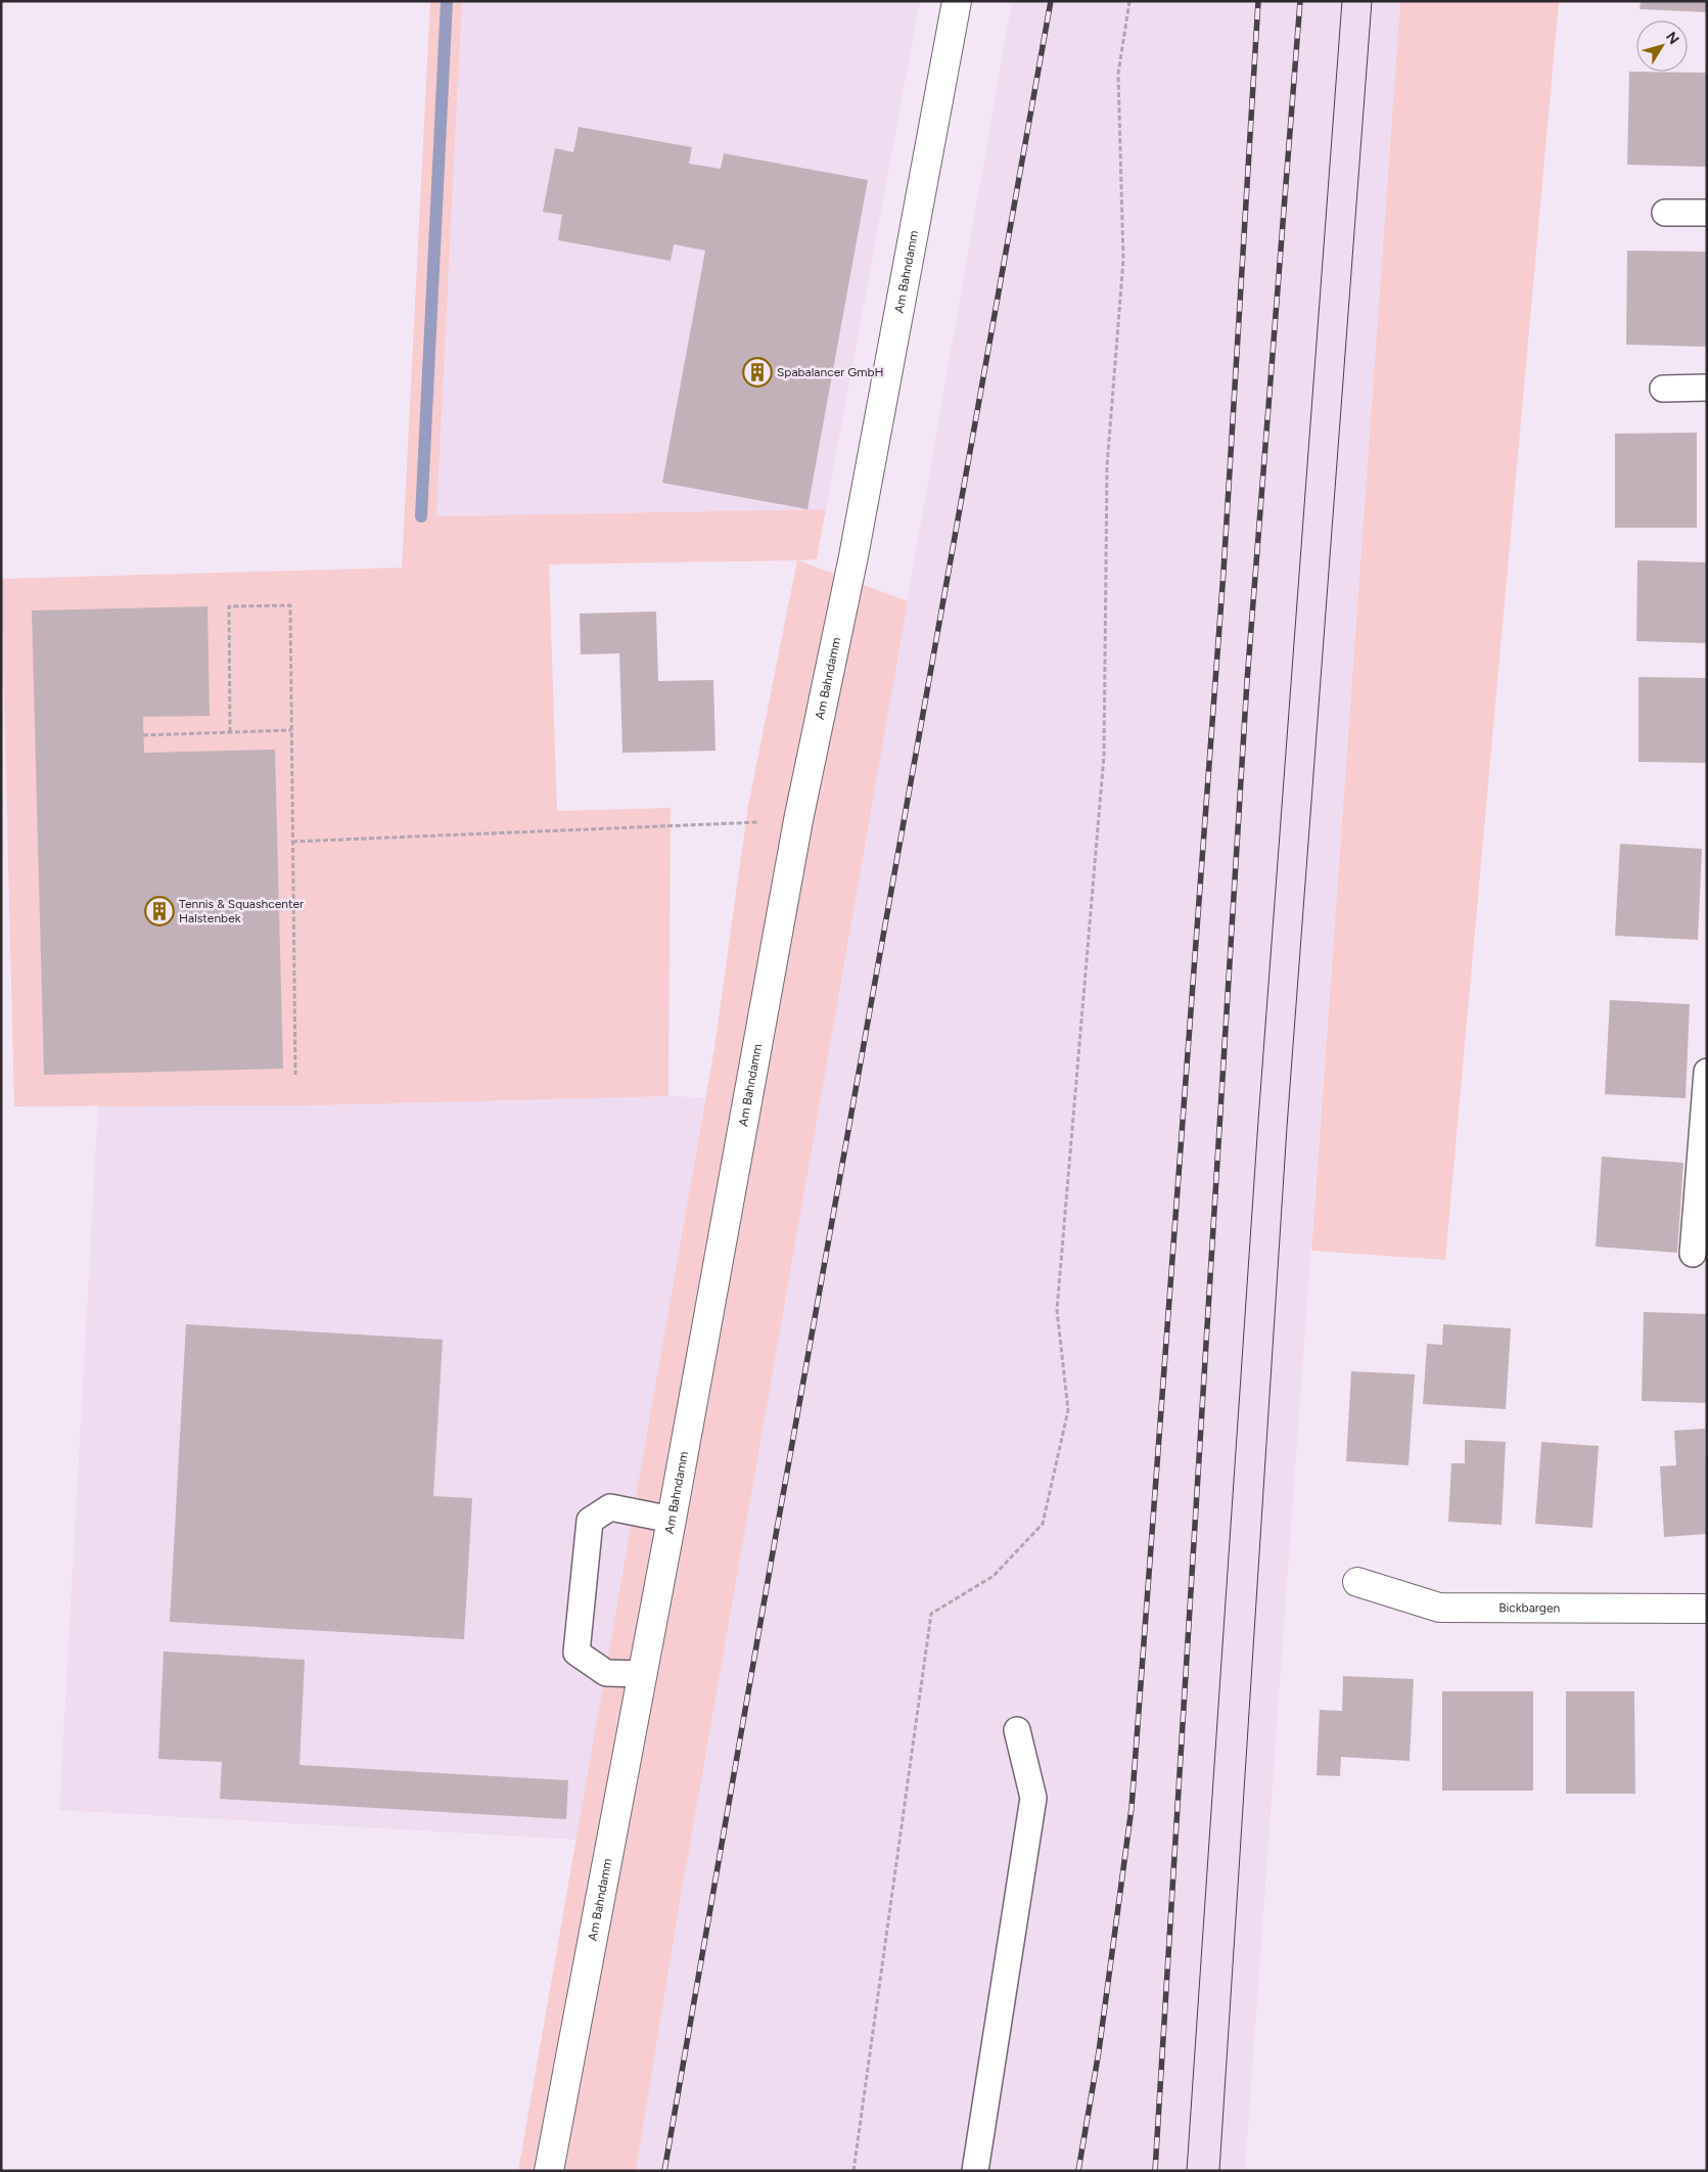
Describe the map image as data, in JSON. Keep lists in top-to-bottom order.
{
  "streets": {
    "street": ["Am Bahndamm", "Bickbargen"]
  },
  "places": {
    "building": ["Spabalancer GmbH", "Tennis & Squashcenter Halstenbek"]
  },
  "north": "top right"
}
